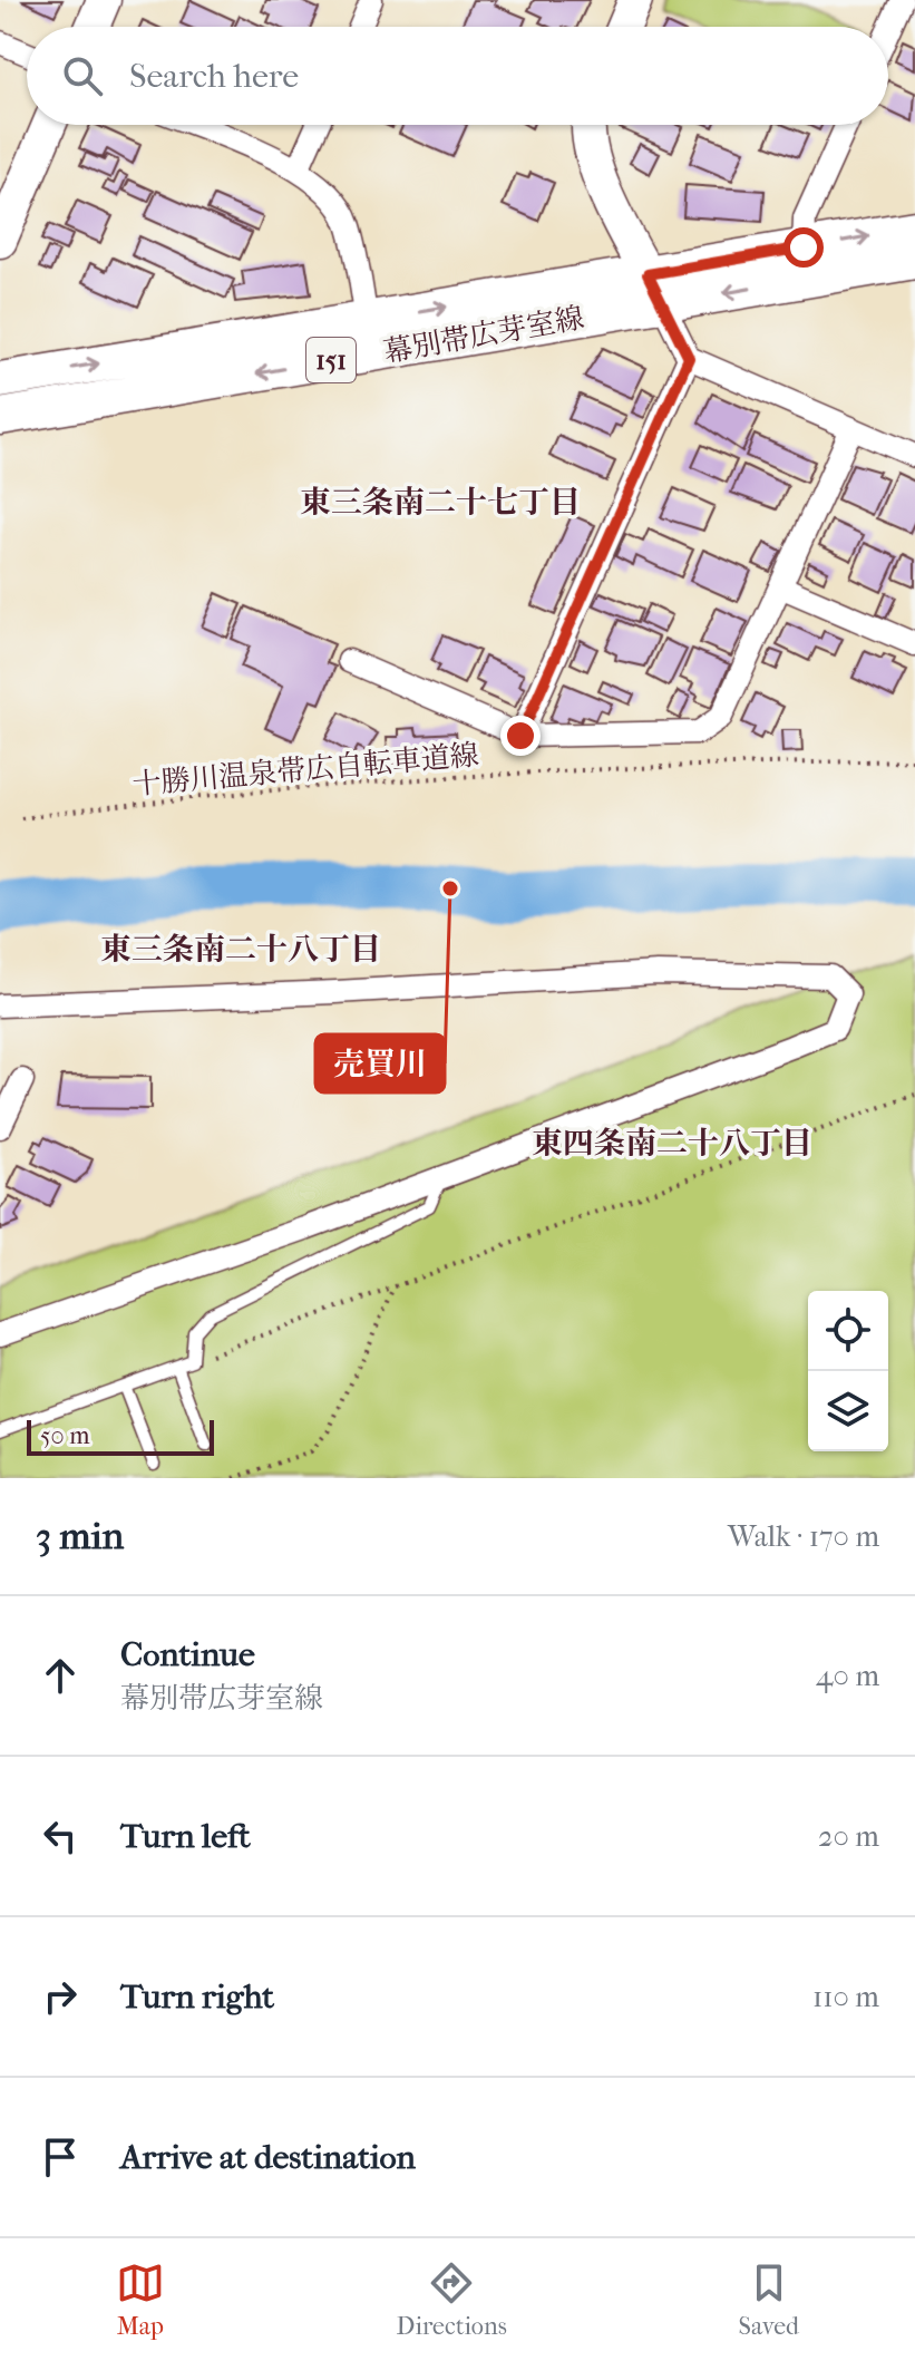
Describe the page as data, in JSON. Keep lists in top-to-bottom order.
{
  "streets": {
    "main road": ["幕別帯広芽室線", "151"],
    "path": ["十勝川温泉帯広自転車道線"]
  },
  "districts": ["東三条南二十七丁目", "東三条南二十八丁目", "東四条南二十八丁目"],
  "places": ["売買川"],
  "scale_bar": "50 m",
  "page": {
    "search": "Search here",
    "scale": "50 m",
    "heading": ["3 min", "Walk · 170 m"],
    "list": [
      ["Continue", "幕別帯広芽室線", "40 m"],
      ["Turn left", "20 m"],
      ["Turn right", "110 m"],
      "Arrive at destination"
    ],
    "nav": ["Map", "Directions", "Saved"]
  }
}
